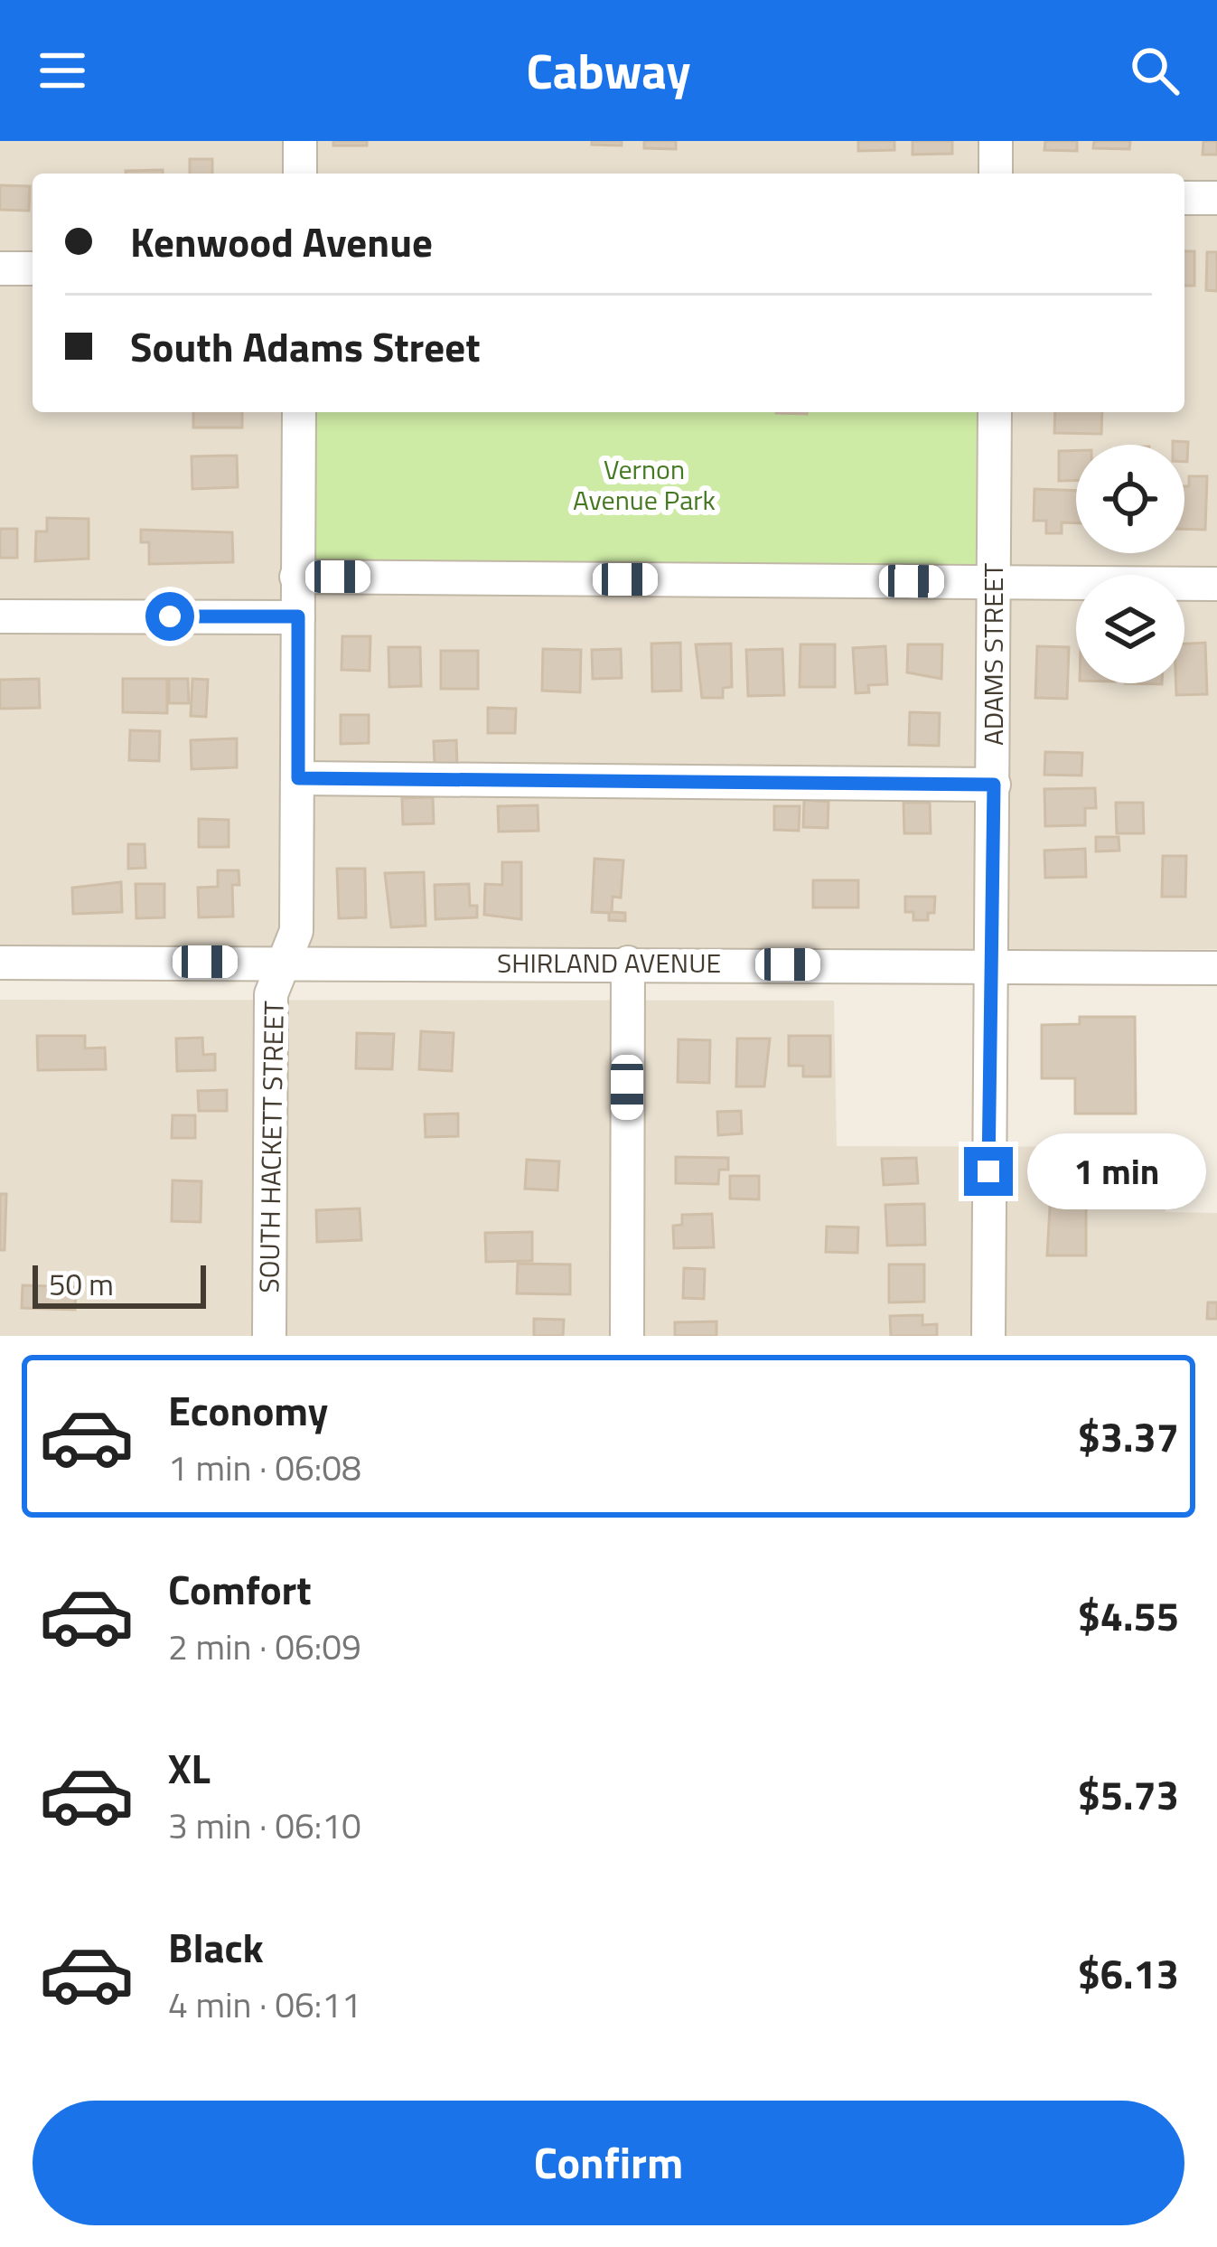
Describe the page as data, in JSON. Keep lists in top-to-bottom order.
{
  "streets": {
    "street": ["ADAMS STREET", "SHIRLAND AVENUE", "SOUTH HACKETT STREET"]
  },
  "crossings": [
    ["ADAMS STREET", "SHIRLAND AVENUE"],
    ["SHIRLAND AVENUE", "SOUTH HACKETT STREET"]
  ],
  "parks": ["Vernon Avenue Park"],
  "scale_bar": "50 m",
  "page": {
    "header": "Cabway",
    "banner": ["Kenwood Avenue", "South Adams Street"],
    "bubble": "1 min",
    "scale": "50 m",
    "list": [
      {
        "name": "Economy",
        "note": "1 min · 06:08",
        "value": "$3.37"
      },
      {
        "name": "Comfort",
        "note": "2 min · 06:09",
        "value": "$4.55"
      },
      {
        "name": "XL",
        "note": "3 min · 06:10",
        "value": "$5.73"
      },
      {
        "name": "Black",
        "note": "4 min · 06:11",
        "value": "$6.13"
      }
    ],
    "buttons": "Confirm"
  }
}
